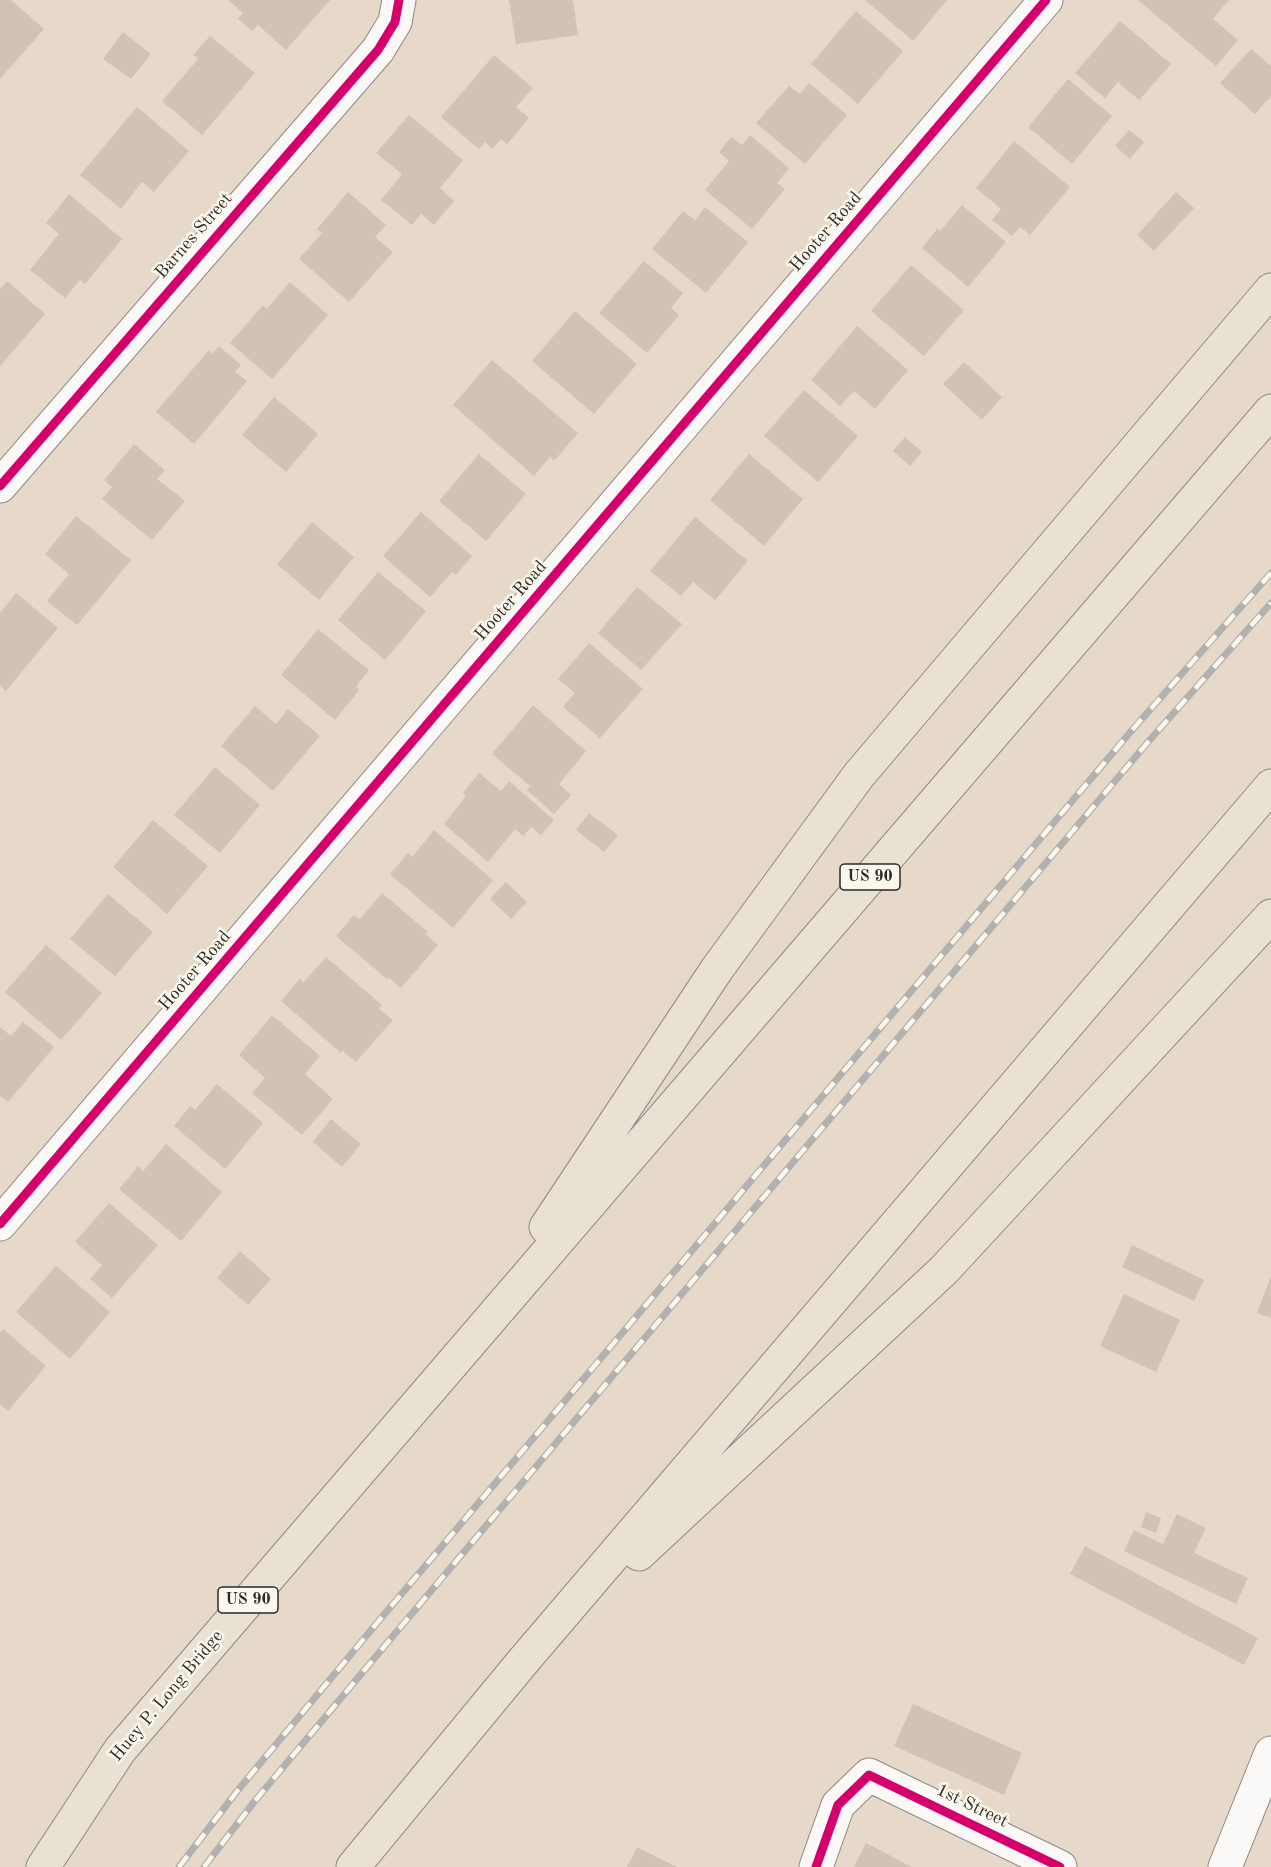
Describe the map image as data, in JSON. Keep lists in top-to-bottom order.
{
  "streets": {
    "highway": ["US 90", "Huey P. Long Bridge"],
    "street": ["Hooter Road", "Barnes Street", "1st Street"]
  },
  "crossings": [
    ["US 90", "Huey P. Long Bridge"]
  ]
}
